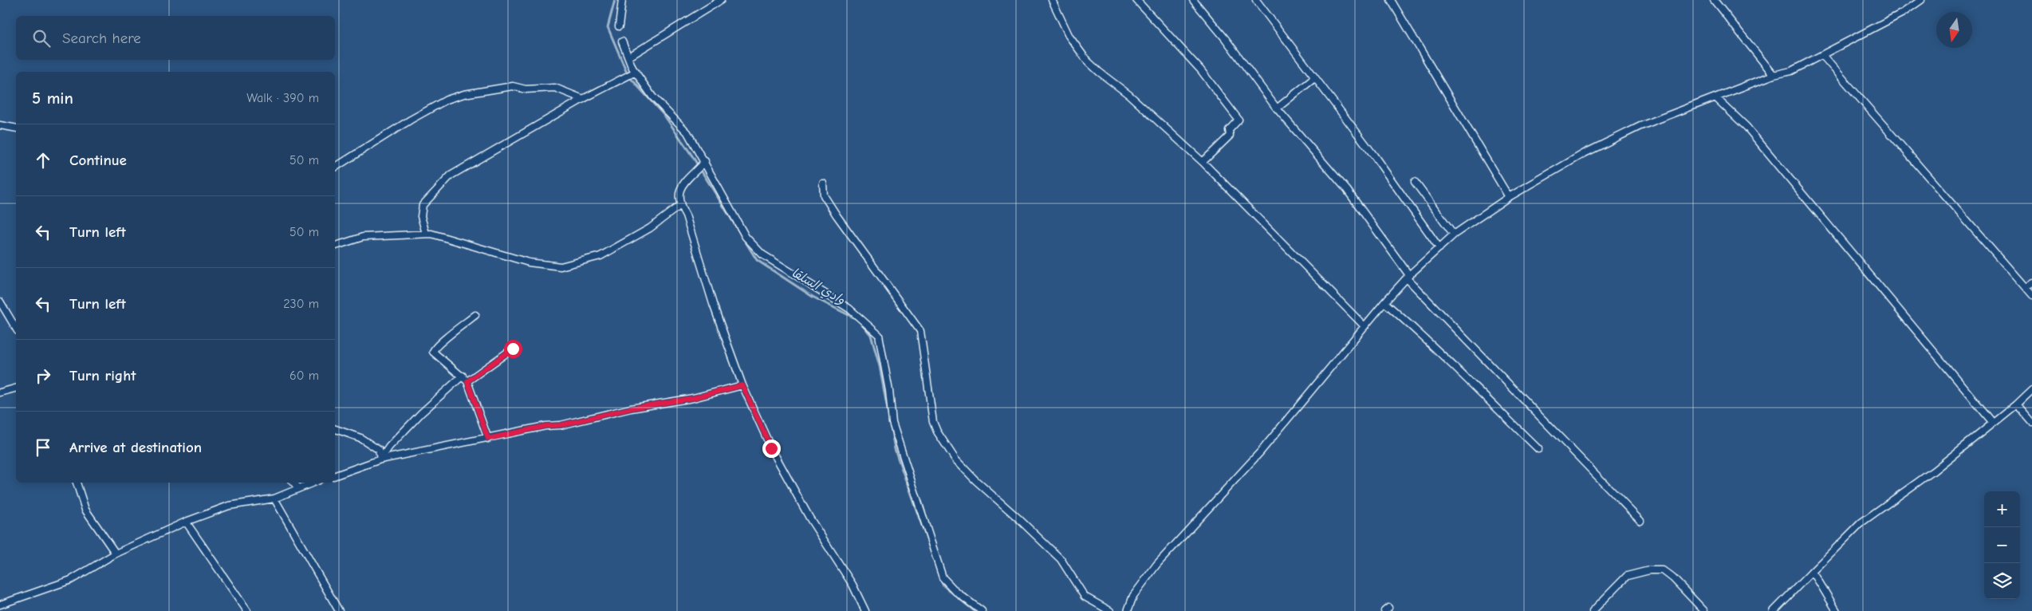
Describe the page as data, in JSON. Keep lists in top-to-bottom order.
{
  "water": ["وادي السلقا"],
  "north": "bottom",
  "page": {
    "search": "Search here",
    "heading": ["5 min", "Walk · 390 m"],
    "list": [
      ["Continue", "50 m"],
      ["Turn left", "50 m"],
      ["Turn left", "230 m"],
      ["Turn right", "60 m"],
      "Arrive at destination"
    ],
    "map_buttons": ["+", "−"]
  }
}
